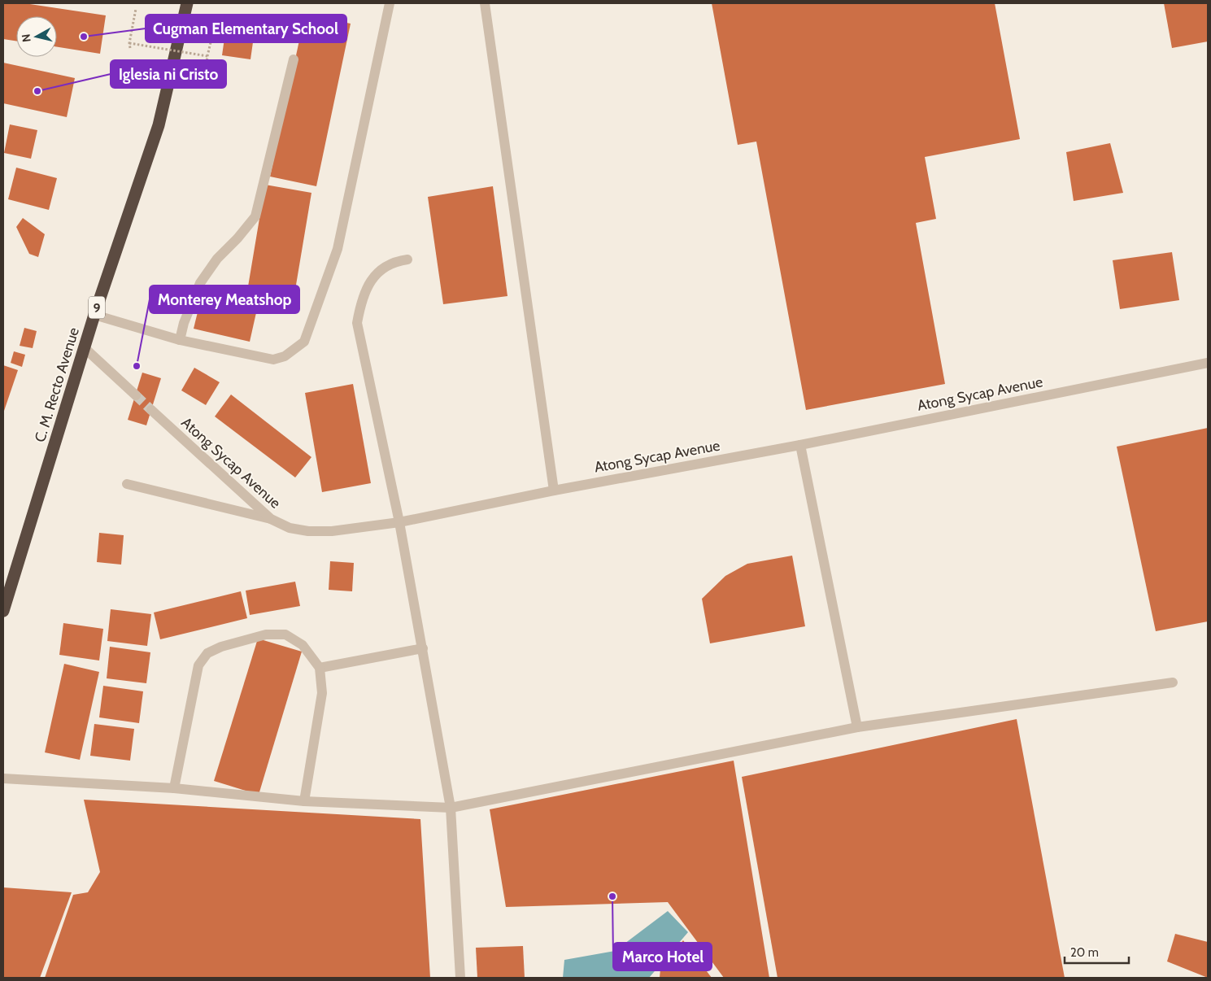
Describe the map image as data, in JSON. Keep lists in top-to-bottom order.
{
  "streets": {
    "highway": ["9", "C. M. Recto Avenue"],
    "street": ["Atong Sycap Avenue"]
  },
  "places": [
    "Cugman Elementary School",
    "Iglesia ni Cristo",
    "Monterey Meatshop",
    "Marco Hotel"
  ],
  "scale_bar": "20 m",
  "north": "left"
}
